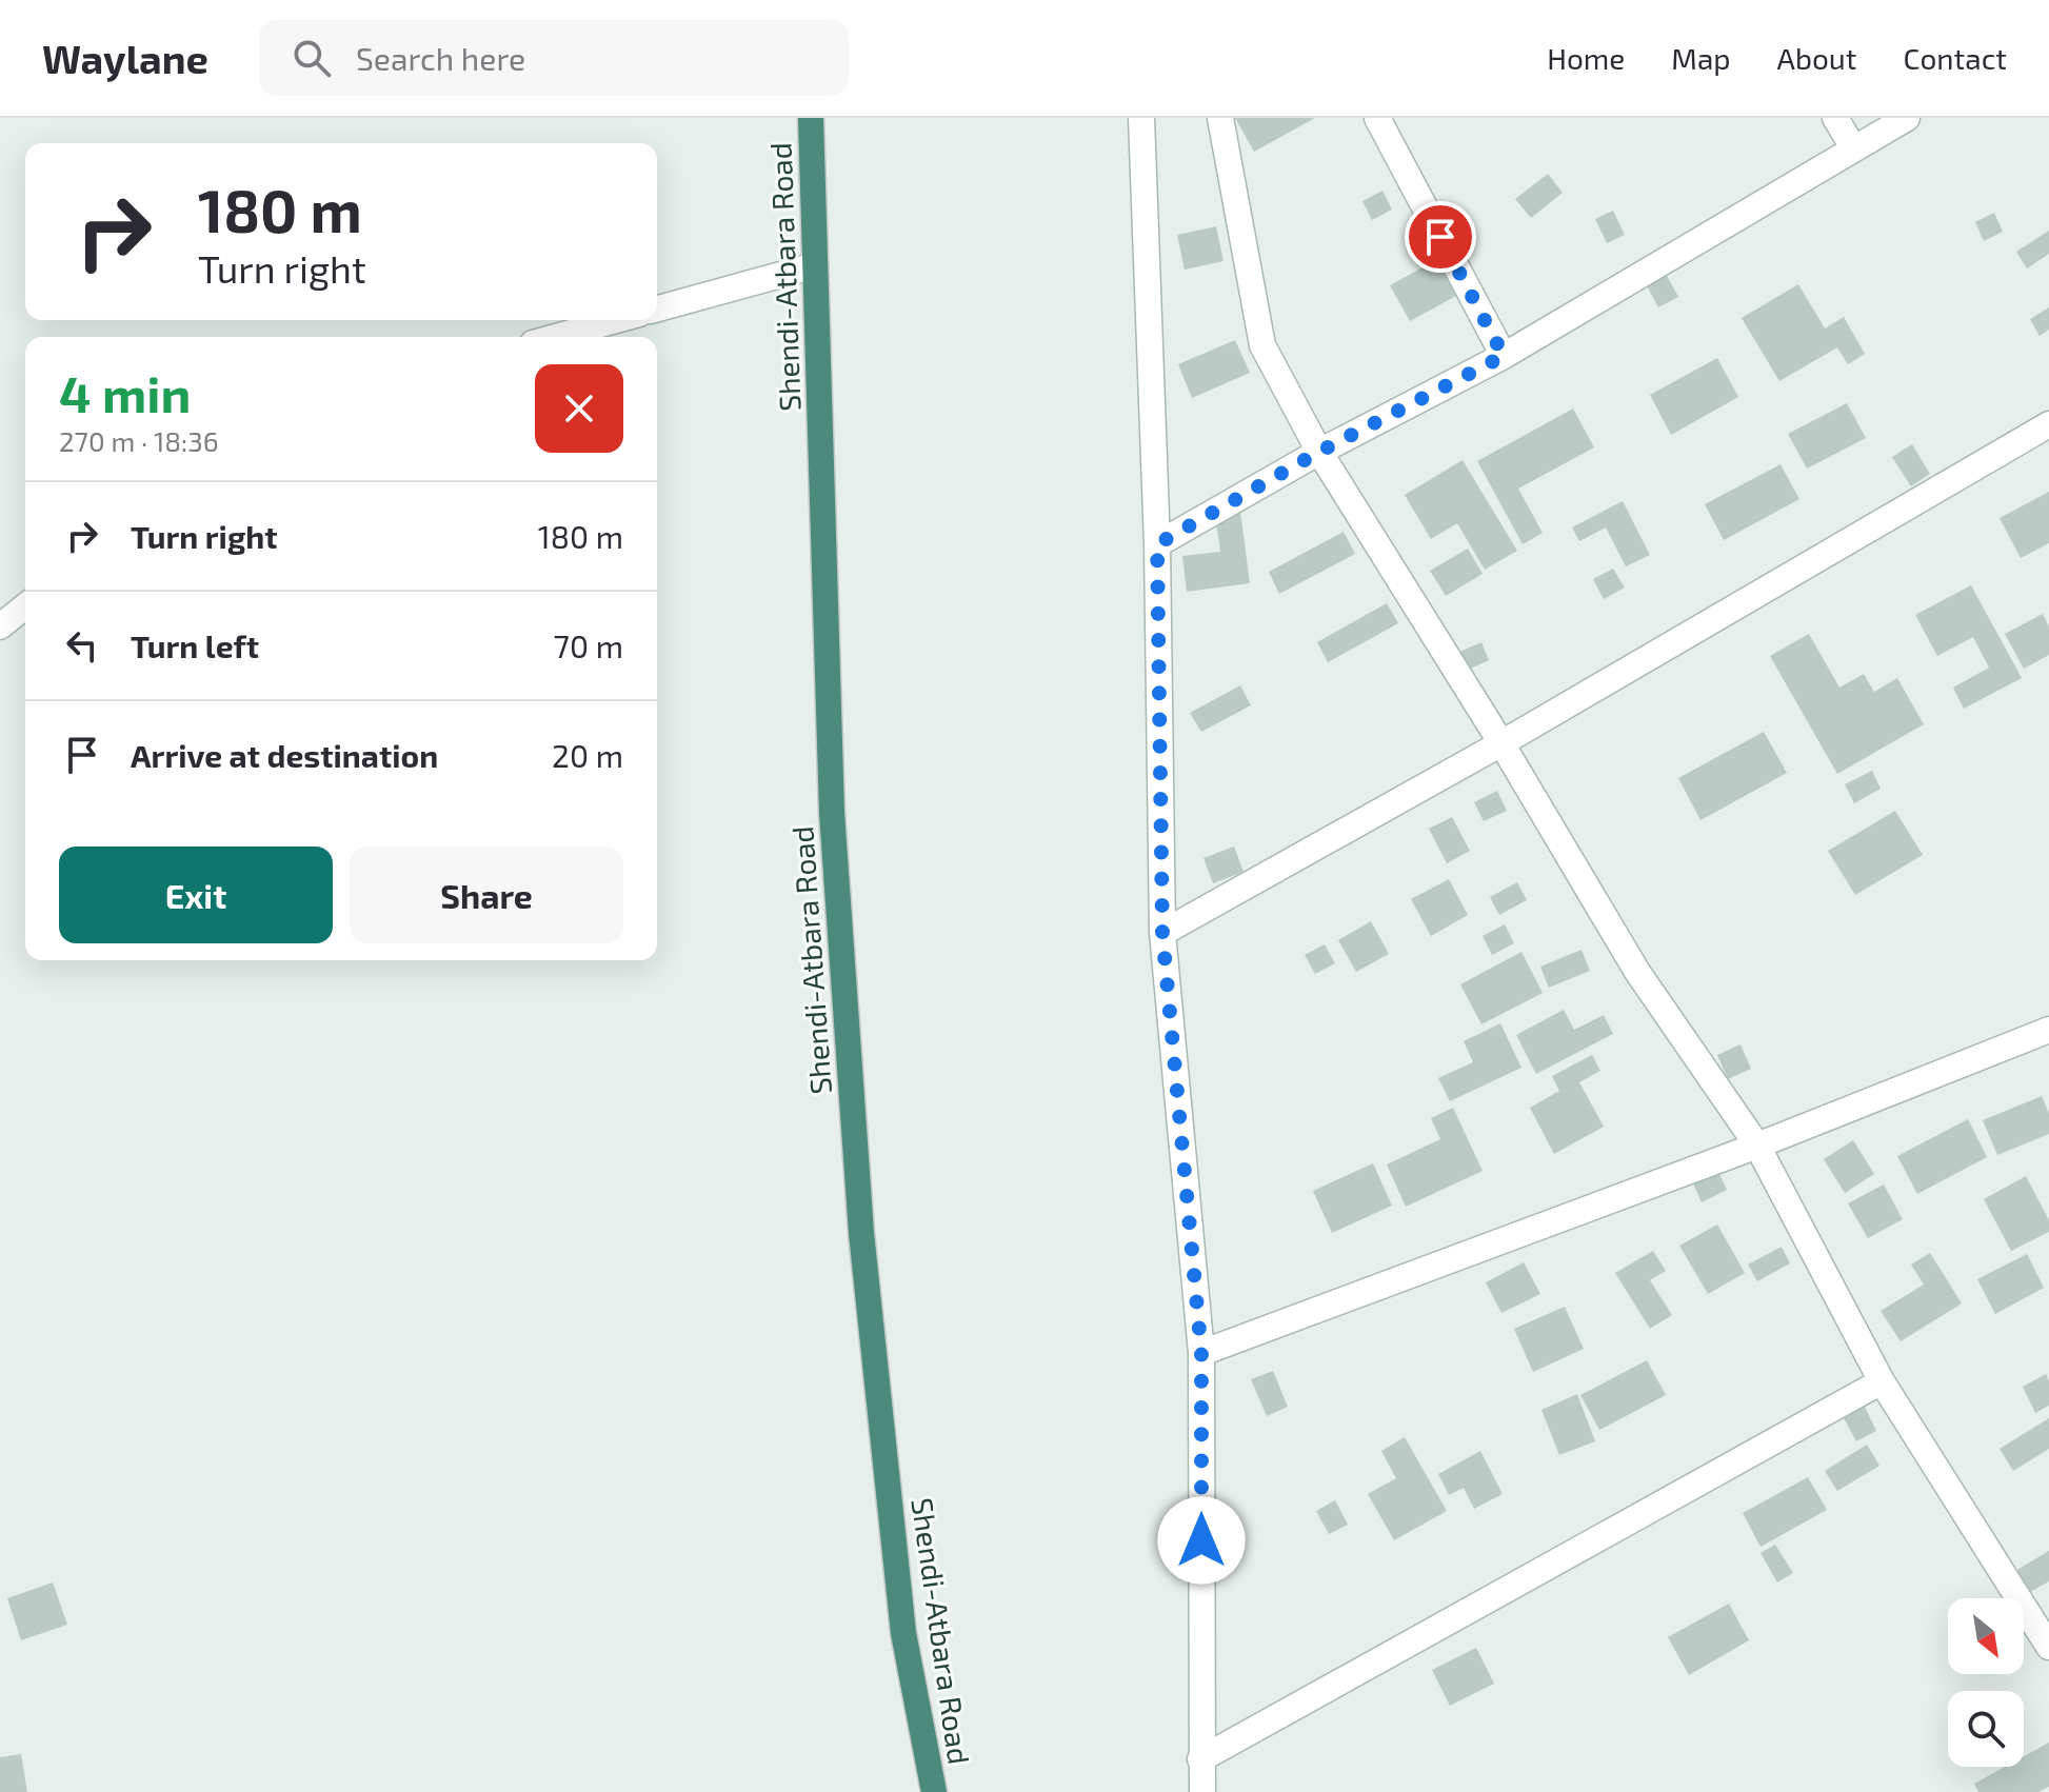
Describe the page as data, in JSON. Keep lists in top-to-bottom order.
{
  "streets": {
    "highway": ["Shendi-Atbara Road"]
  },
  "north": "bottom right",
  "page": {
    "header": "Waylane",
    "search": "Search here",
    "nav": [
      "Home",
      "Map",
      "About",
      "Contact"
    ],
    "turn": ["180 m", "Turn right"],
    "heading": ["4 min", "270 m · 18:36"],
    "list": [
      {
        "name": "Turn right",
        "value": "180 m"
      },
      {
        "name": "Turn left",
        "value": "70 m"
      },
      {
        "name": "Arrive at destination",
        "value": "20 m"
      }
    ],
    "buttons": ["Exit", "Share"]
  }
}
